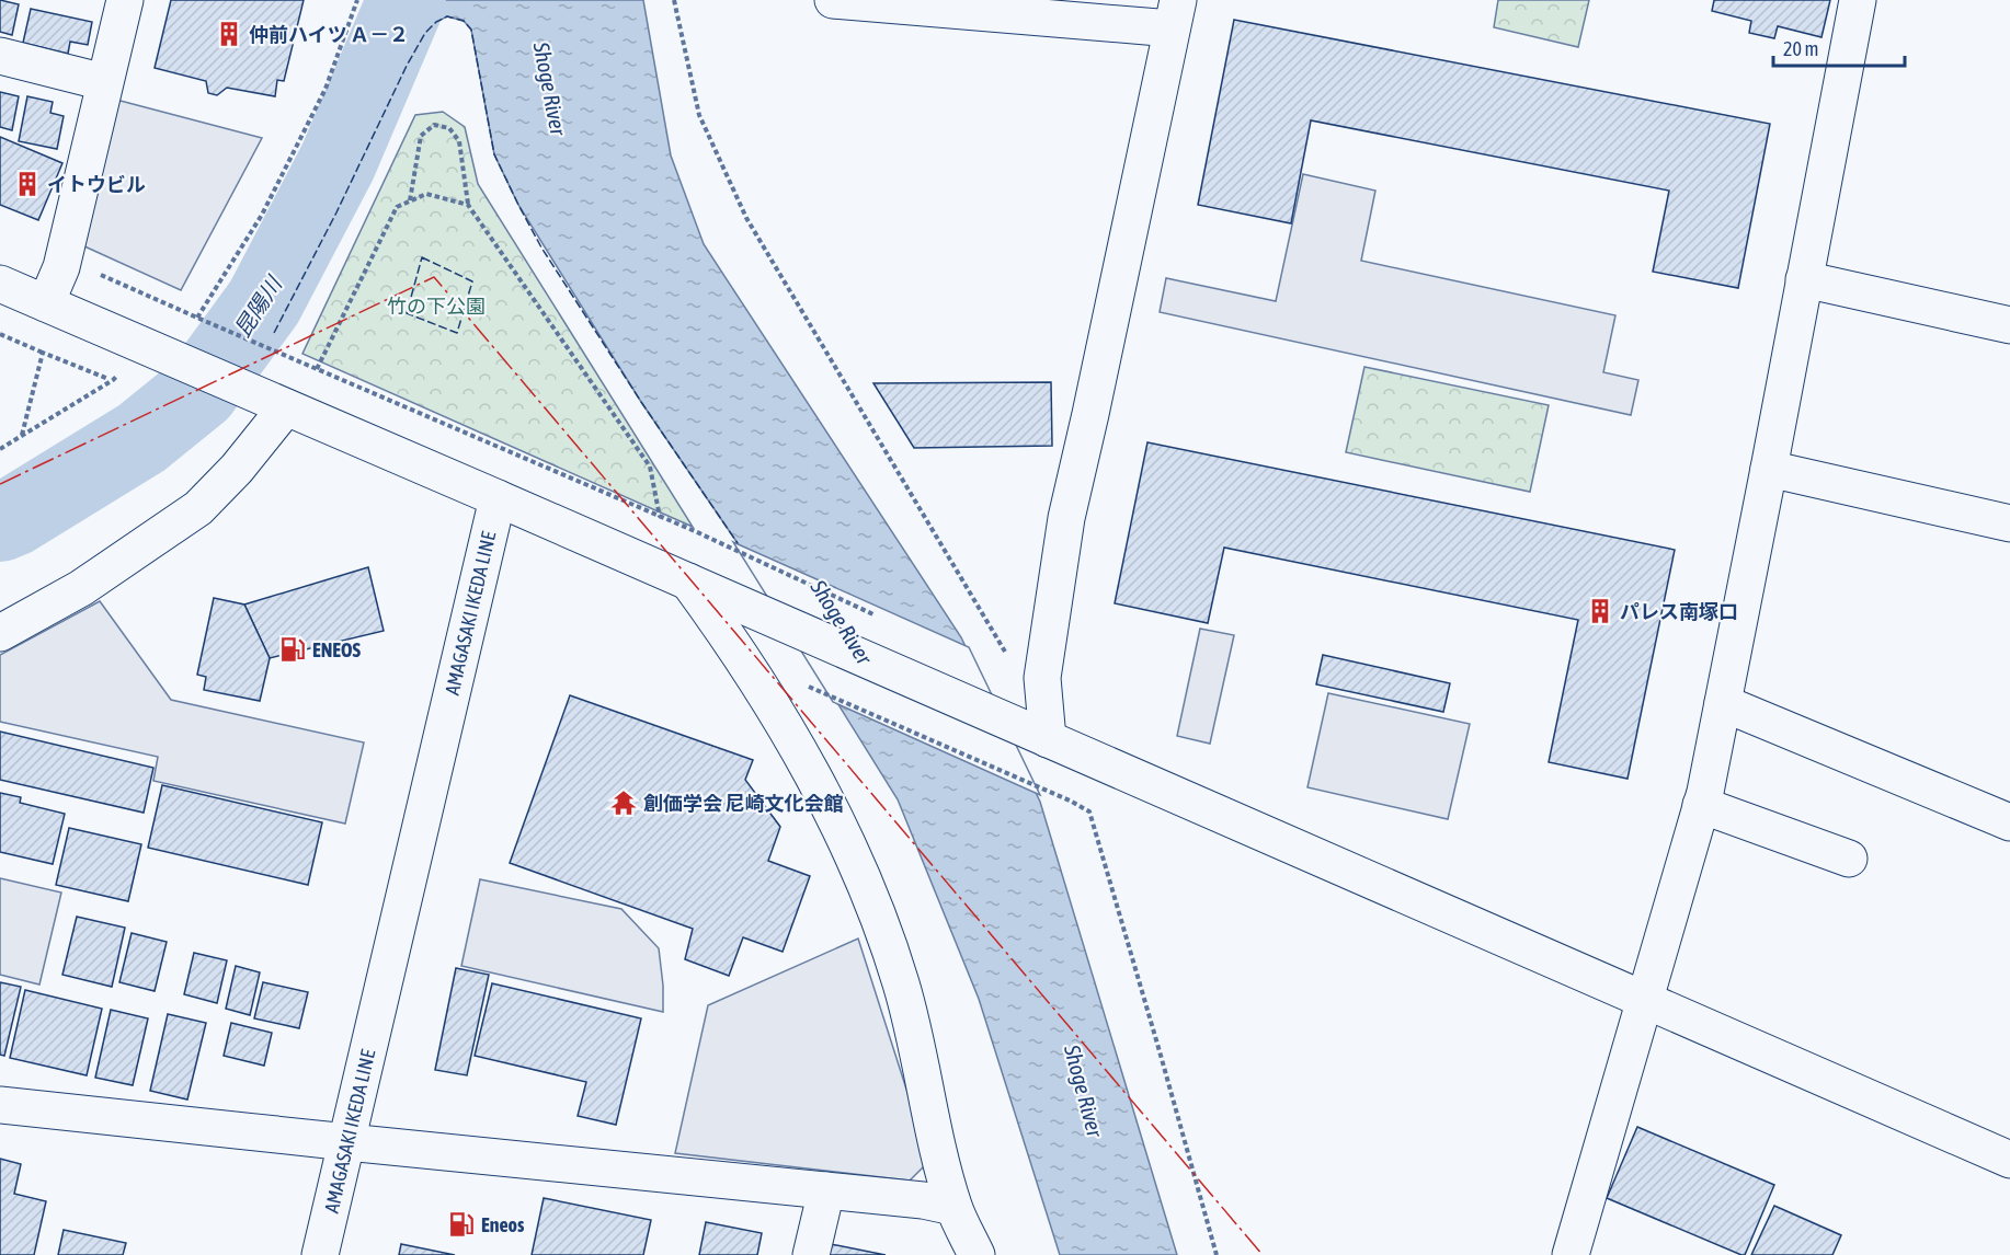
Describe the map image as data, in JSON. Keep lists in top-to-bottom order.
{
  "streets": {
    "street": ["AMAGASAKI IKEDA LINE"]
  },
  "water": ["Shoge River", "昆陽川"],
  "parks": ["竹の下公園"],
  "places": {
    "building": ["仲前ハイツ Ａ－２", "イトウビル", "パレス南塚口"],
    "fuel station": ["ENEOS", "Eneos"],
    "temple": ["創価学会 尼崎文化会館"]
  },
  "scale_bar": "20 m"
}
